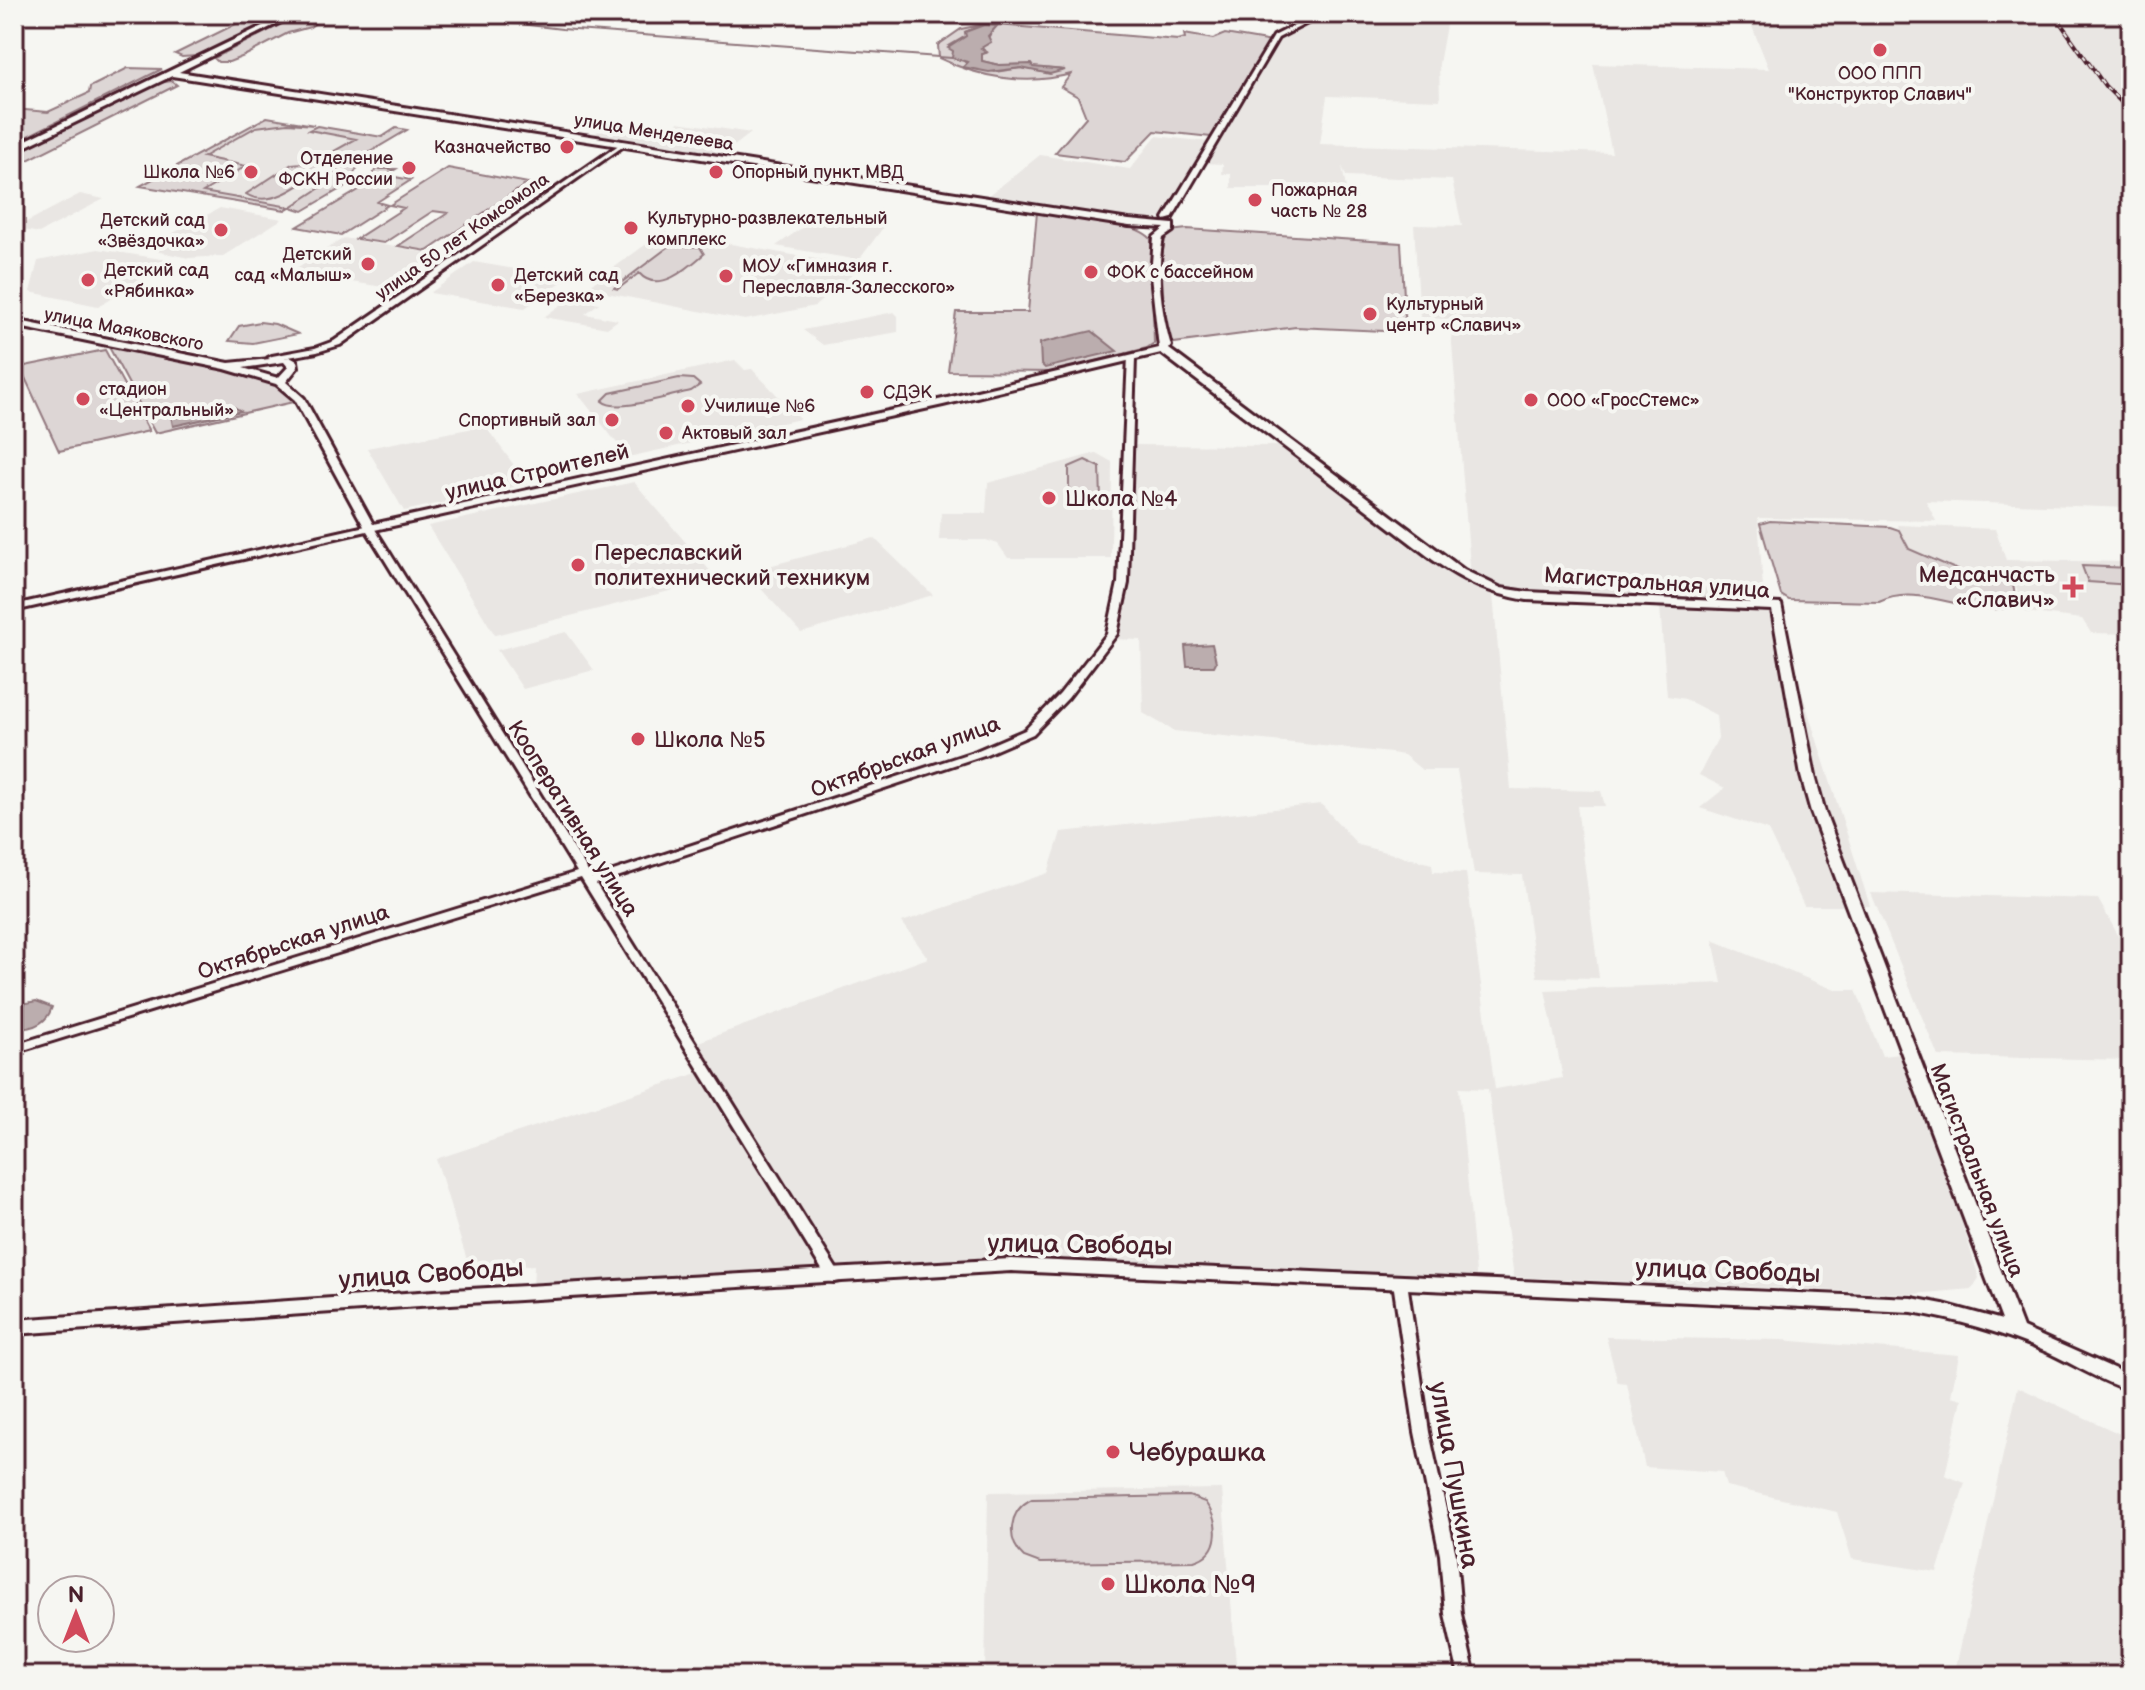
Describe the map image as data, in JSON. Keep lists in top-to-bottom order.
{
  "streets": {
    "main road": [
      "улица Менделеева",
      "улица Маяковского",
      "улица Строителей",
      "Магистральная улица",
      "Кооперативная улица",
      "улица Свободы"
    ],
    "street": ["улица 50 лет Комсомола", "Октябрьская улица", "улица Пушкина"]
  },
  "crossings": [
    ["улица Менделеева", "улица 50 лет Комсомола"],
    ["улица Маяковского", "Кооперативная улица"],
    ["улица Строителей", "Магистральная улица"],
    ["улица Строителей", "Октябрьская улица"],
    ["улица Строителей", "Кооперативная улица"],
    ["Магистральная улица", "улица Свободы"],
    ["Октябрьская улица", "Кооперативная улица"],
    ["Кооперативная улица", "улица Свободы"],
    ["улица Свободы", "улица Пушкина"]
  ],
  "places": {
    "other": [
      "ООО ППП \"Конструктор Славич\"",
      "Казначейство",
      "Отделение ФСКН России",
      "Школа №6",
      "Опорный пункт МВД",
      "Пожарная часть № 28",
      "Культурно-развлекательный комплекс",
      "Детский сад «Звёздочка»",
      "Детский сад «Малыш»",
      "ФОК с бассейном",
      "МОУ «Гимназия г. Переславля-Залесского»",
      "Детский сад «Рябинка»",
      "Детский сад «Березка»",
      "Культурный центр «Славич»",
      "СДЭК",
      "стадион «Центральный»",
      "ООО «ГросСтемс»",
      "Училище №6",
      "Спортивный зал",
      "Актовый зал",
      "Школа №4",
      "Переславский политехнический техникум",
      "Школа №5",
      "Чебурашка",
      "Школа №9"
    ],
    "health": ["Медсанчасть «Славич»"]
  },
  "north": "top"
}
